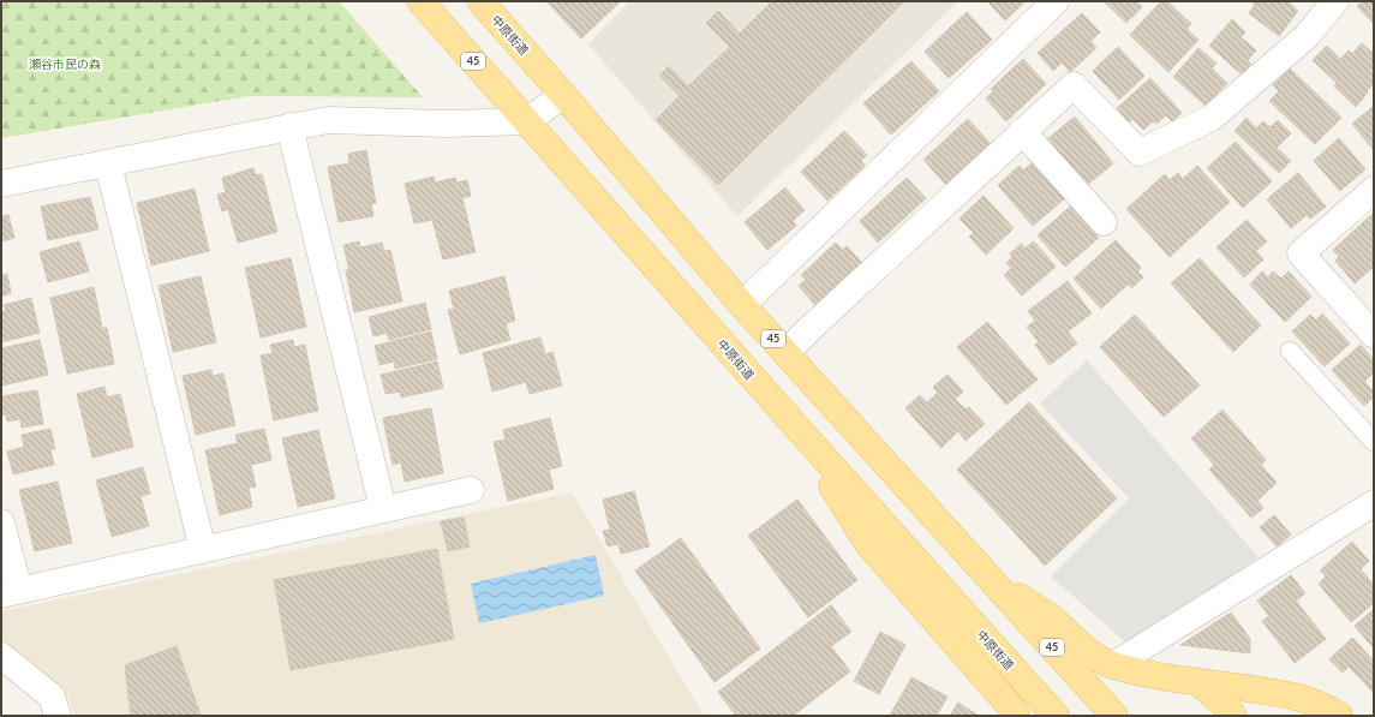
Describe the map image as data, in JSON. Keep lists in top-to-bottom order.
{
  "streets": {
    "main road": ["中原街道", "45"]
  },
  "parks": ["瀬谷市民の森"]
}
